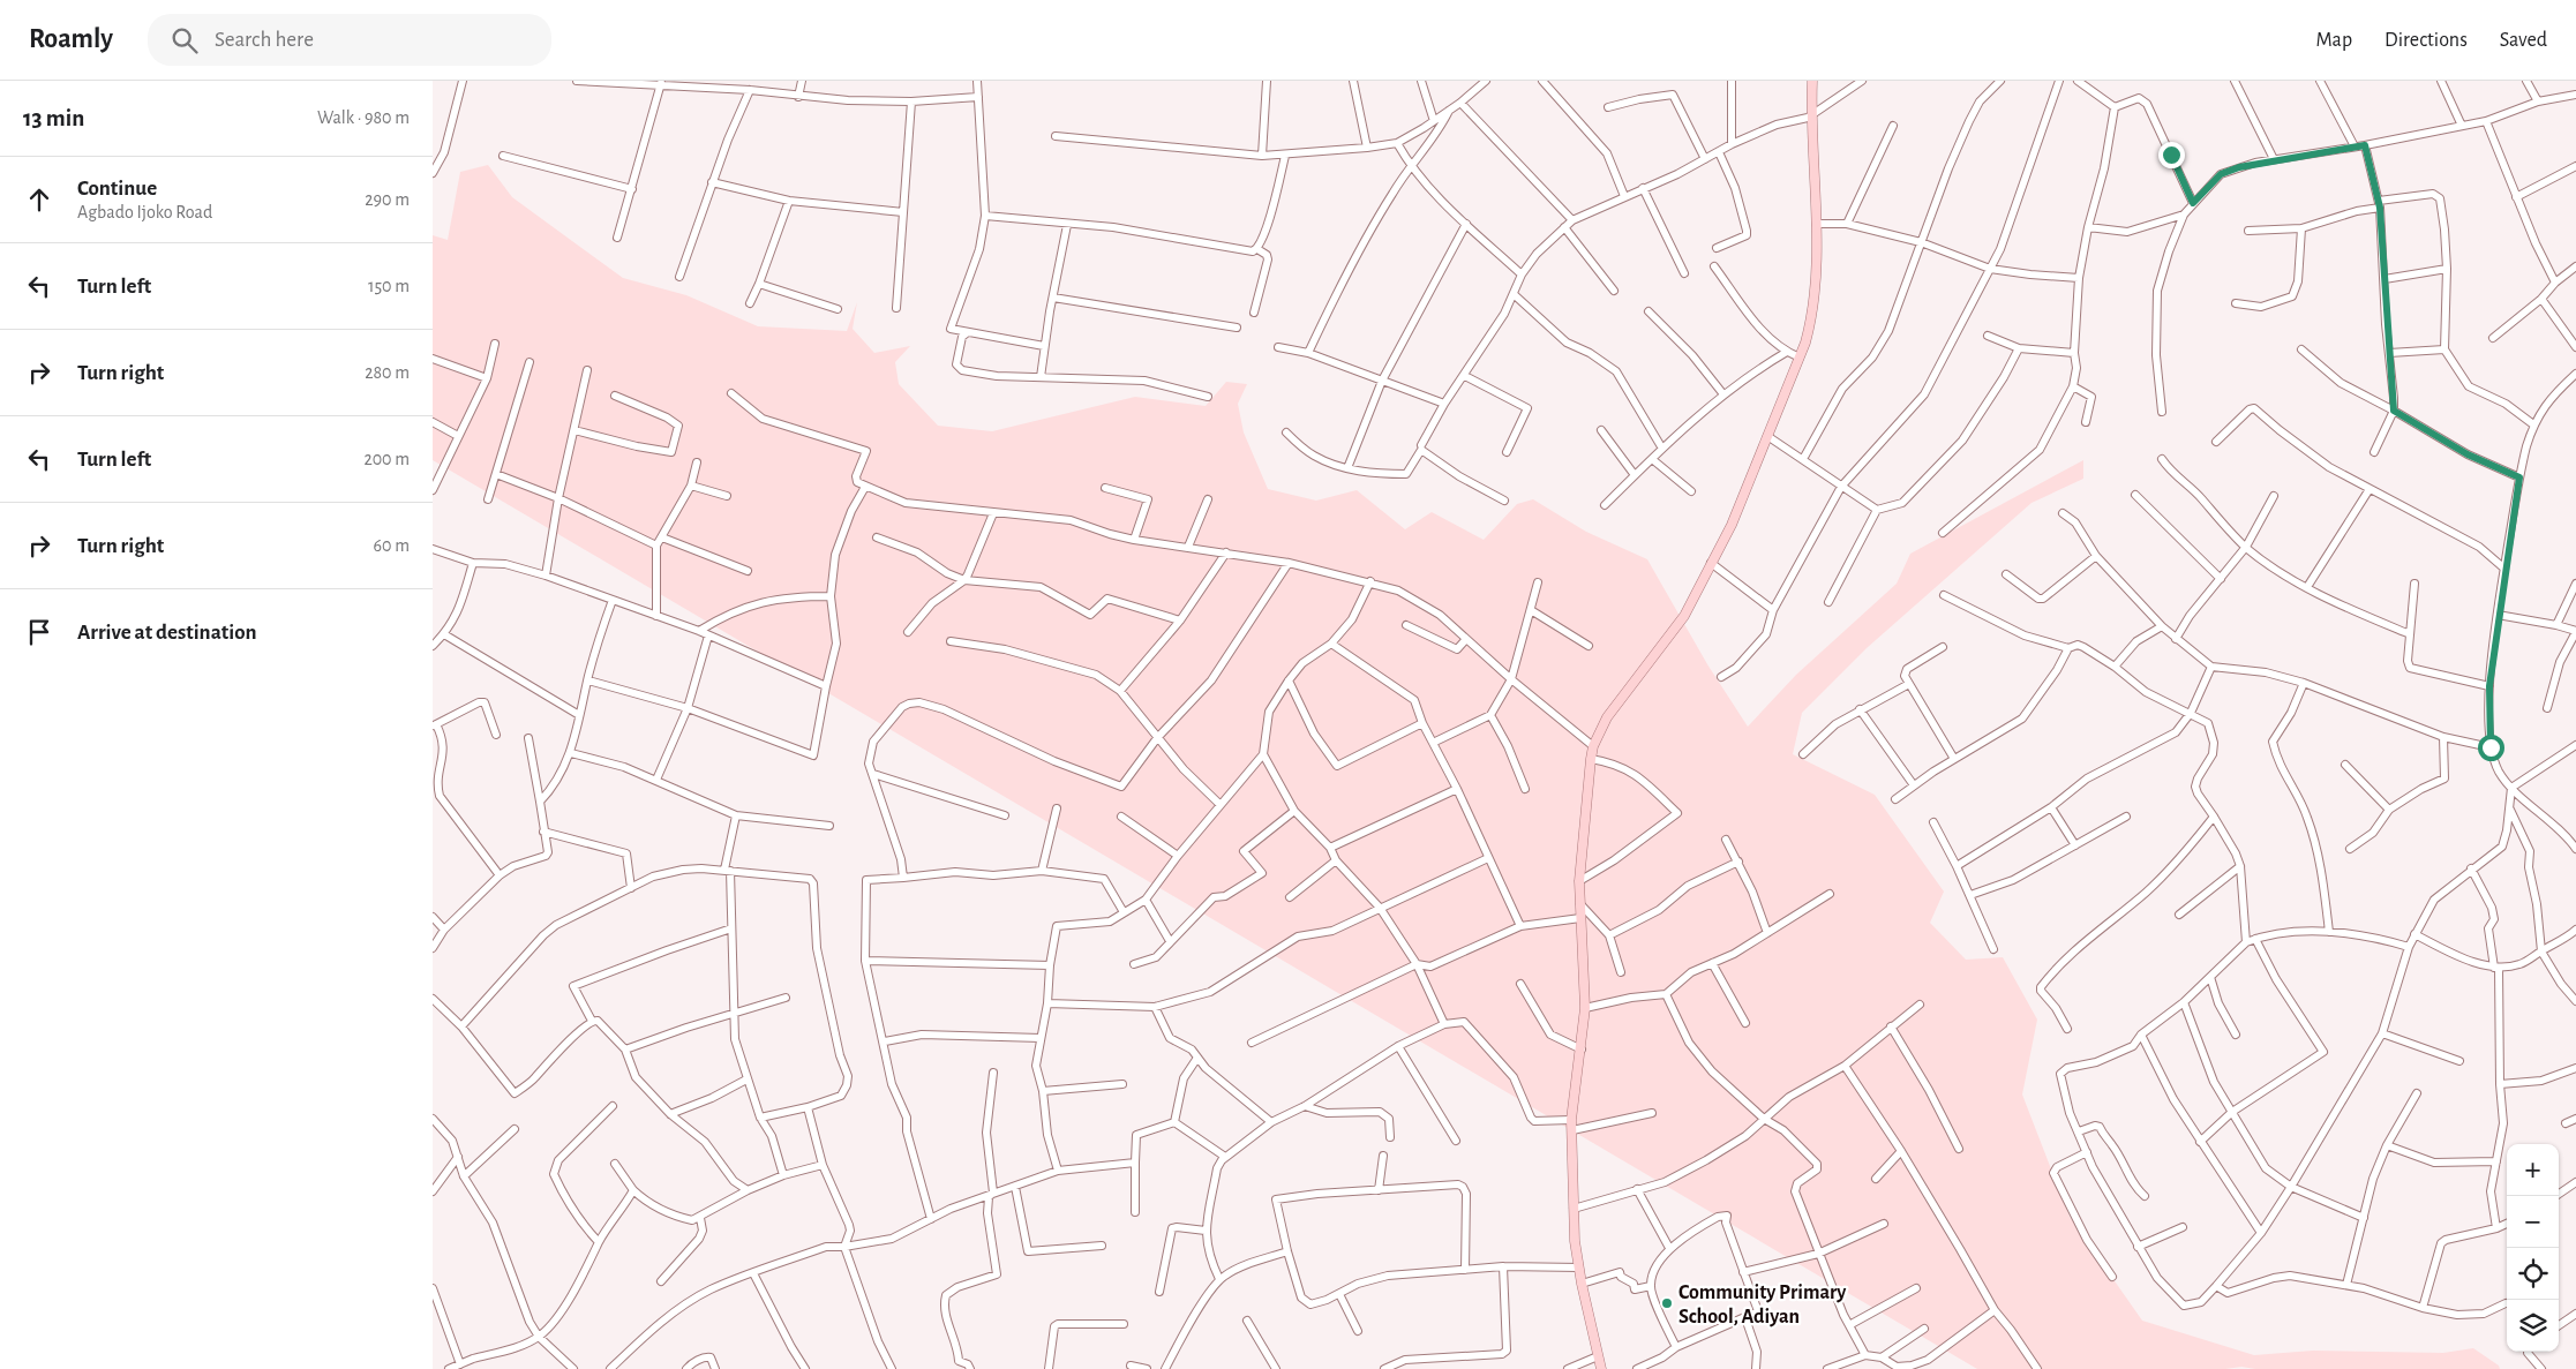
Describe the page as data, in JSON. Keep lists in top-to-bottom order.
{
  "places": ["Community Primary School, Adiyan"],
  "page": {
    "header": "Roamly",
    "search": "Search here",
    "nav": ["Map", "Directions", "Saved"],
    "heading": ["13 min", "Walk · 980 m"],
    "list": [
      ["Continue", "Agbado Ijoko Road", "290 m"],
      ["Turn left", "150 m"],
      ["Turn right", "280 m"],
      ["Turn left", "200 m"],
      ["Turn right", "60 m"],
      "Arrive at destination"
    ],
    "map_buttons": ["+", "−"]
  }
}
